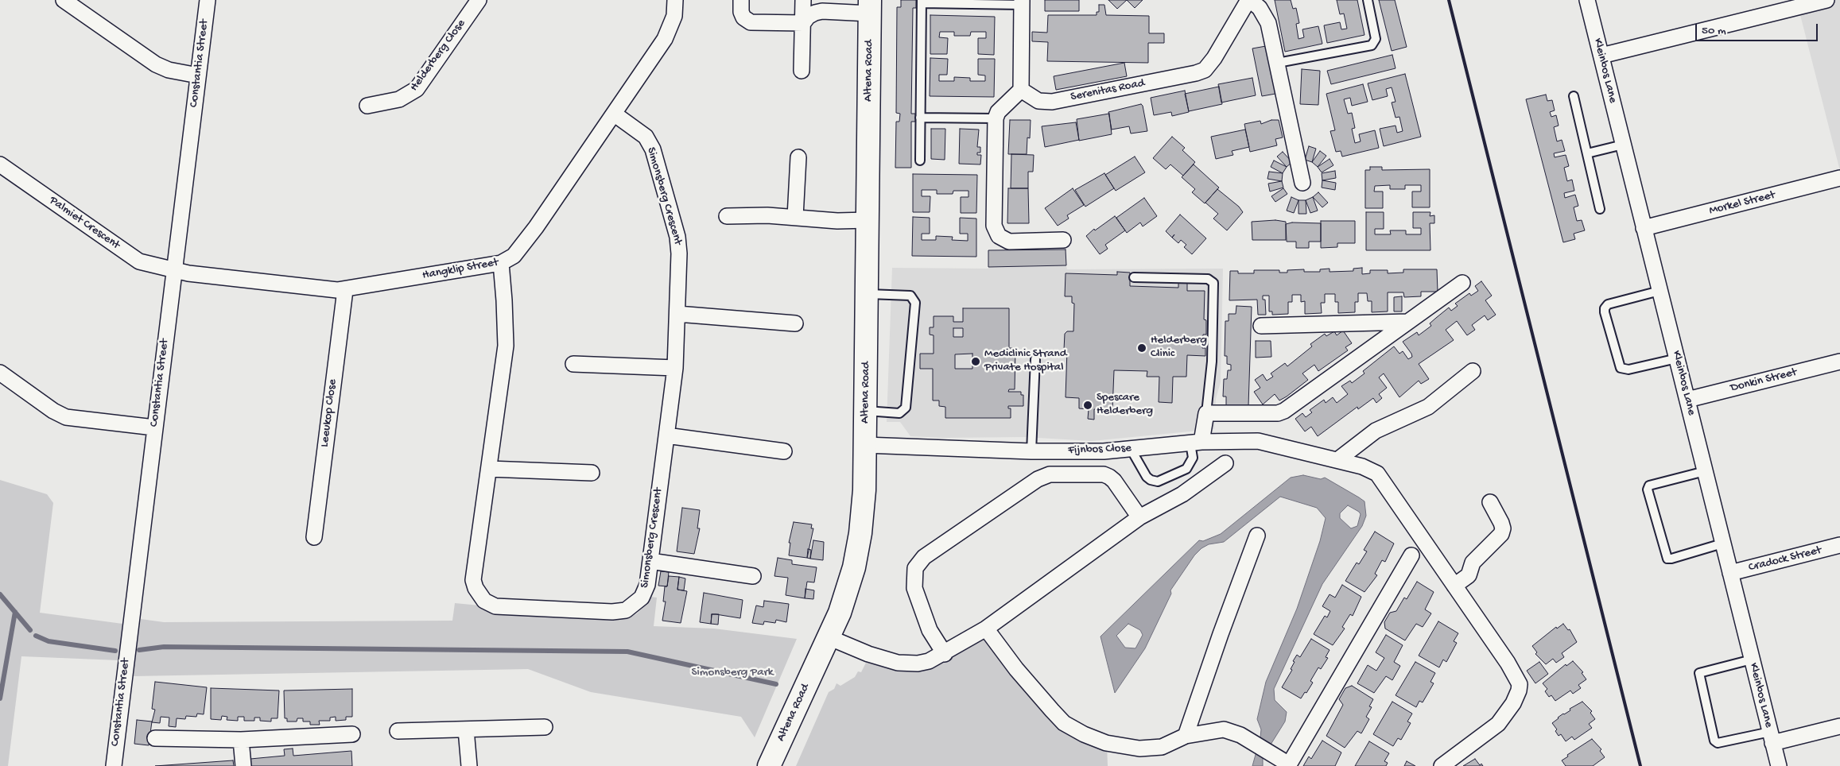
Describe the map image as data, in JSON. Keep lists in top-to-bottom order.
{
  "streets": {
    "street": [
      "Helderberg Close",
      "Constantia Street",
      "Altena Road",
      "Kleinbos Lane",
      "Serenitas Road",
      "Simonsberg Crescent",
      "Morkel Street",
      "Palmiet Crescent",
      "Hangklip Street",
      "Donkin Street",
      "Leeukop Close",
      "Fijnbos Close",
      "Cradock Street"
    ]
  },
  "crossings": [
    ["Constantia Street", "Palmiet Crescent"],
    ["Constantia Street", "Hangklip Street"],
    ["Altena Road", "Fijnbos Close"],
    ["Kleinbos Lane", "Morkel Street"],
    ["Kleinbos Lane", "Donkin Street"],
    ["Kleinbos Lane", "Cradock Street"],
    ["Simonsberg Crescent", "Hangklip Street"],
    ["Palmiet Crescent", "Hangklip Street"],
    ["Hangklip Street", "Leeukop Close"]
  ],
  "parks": ["Simonsberg Park"],
  "places": ["Helderberg Clinic", "Mediclinic Strand Private Hospital", "Spescare Helderberg"],
  "scale_bar": "50 m"
}
